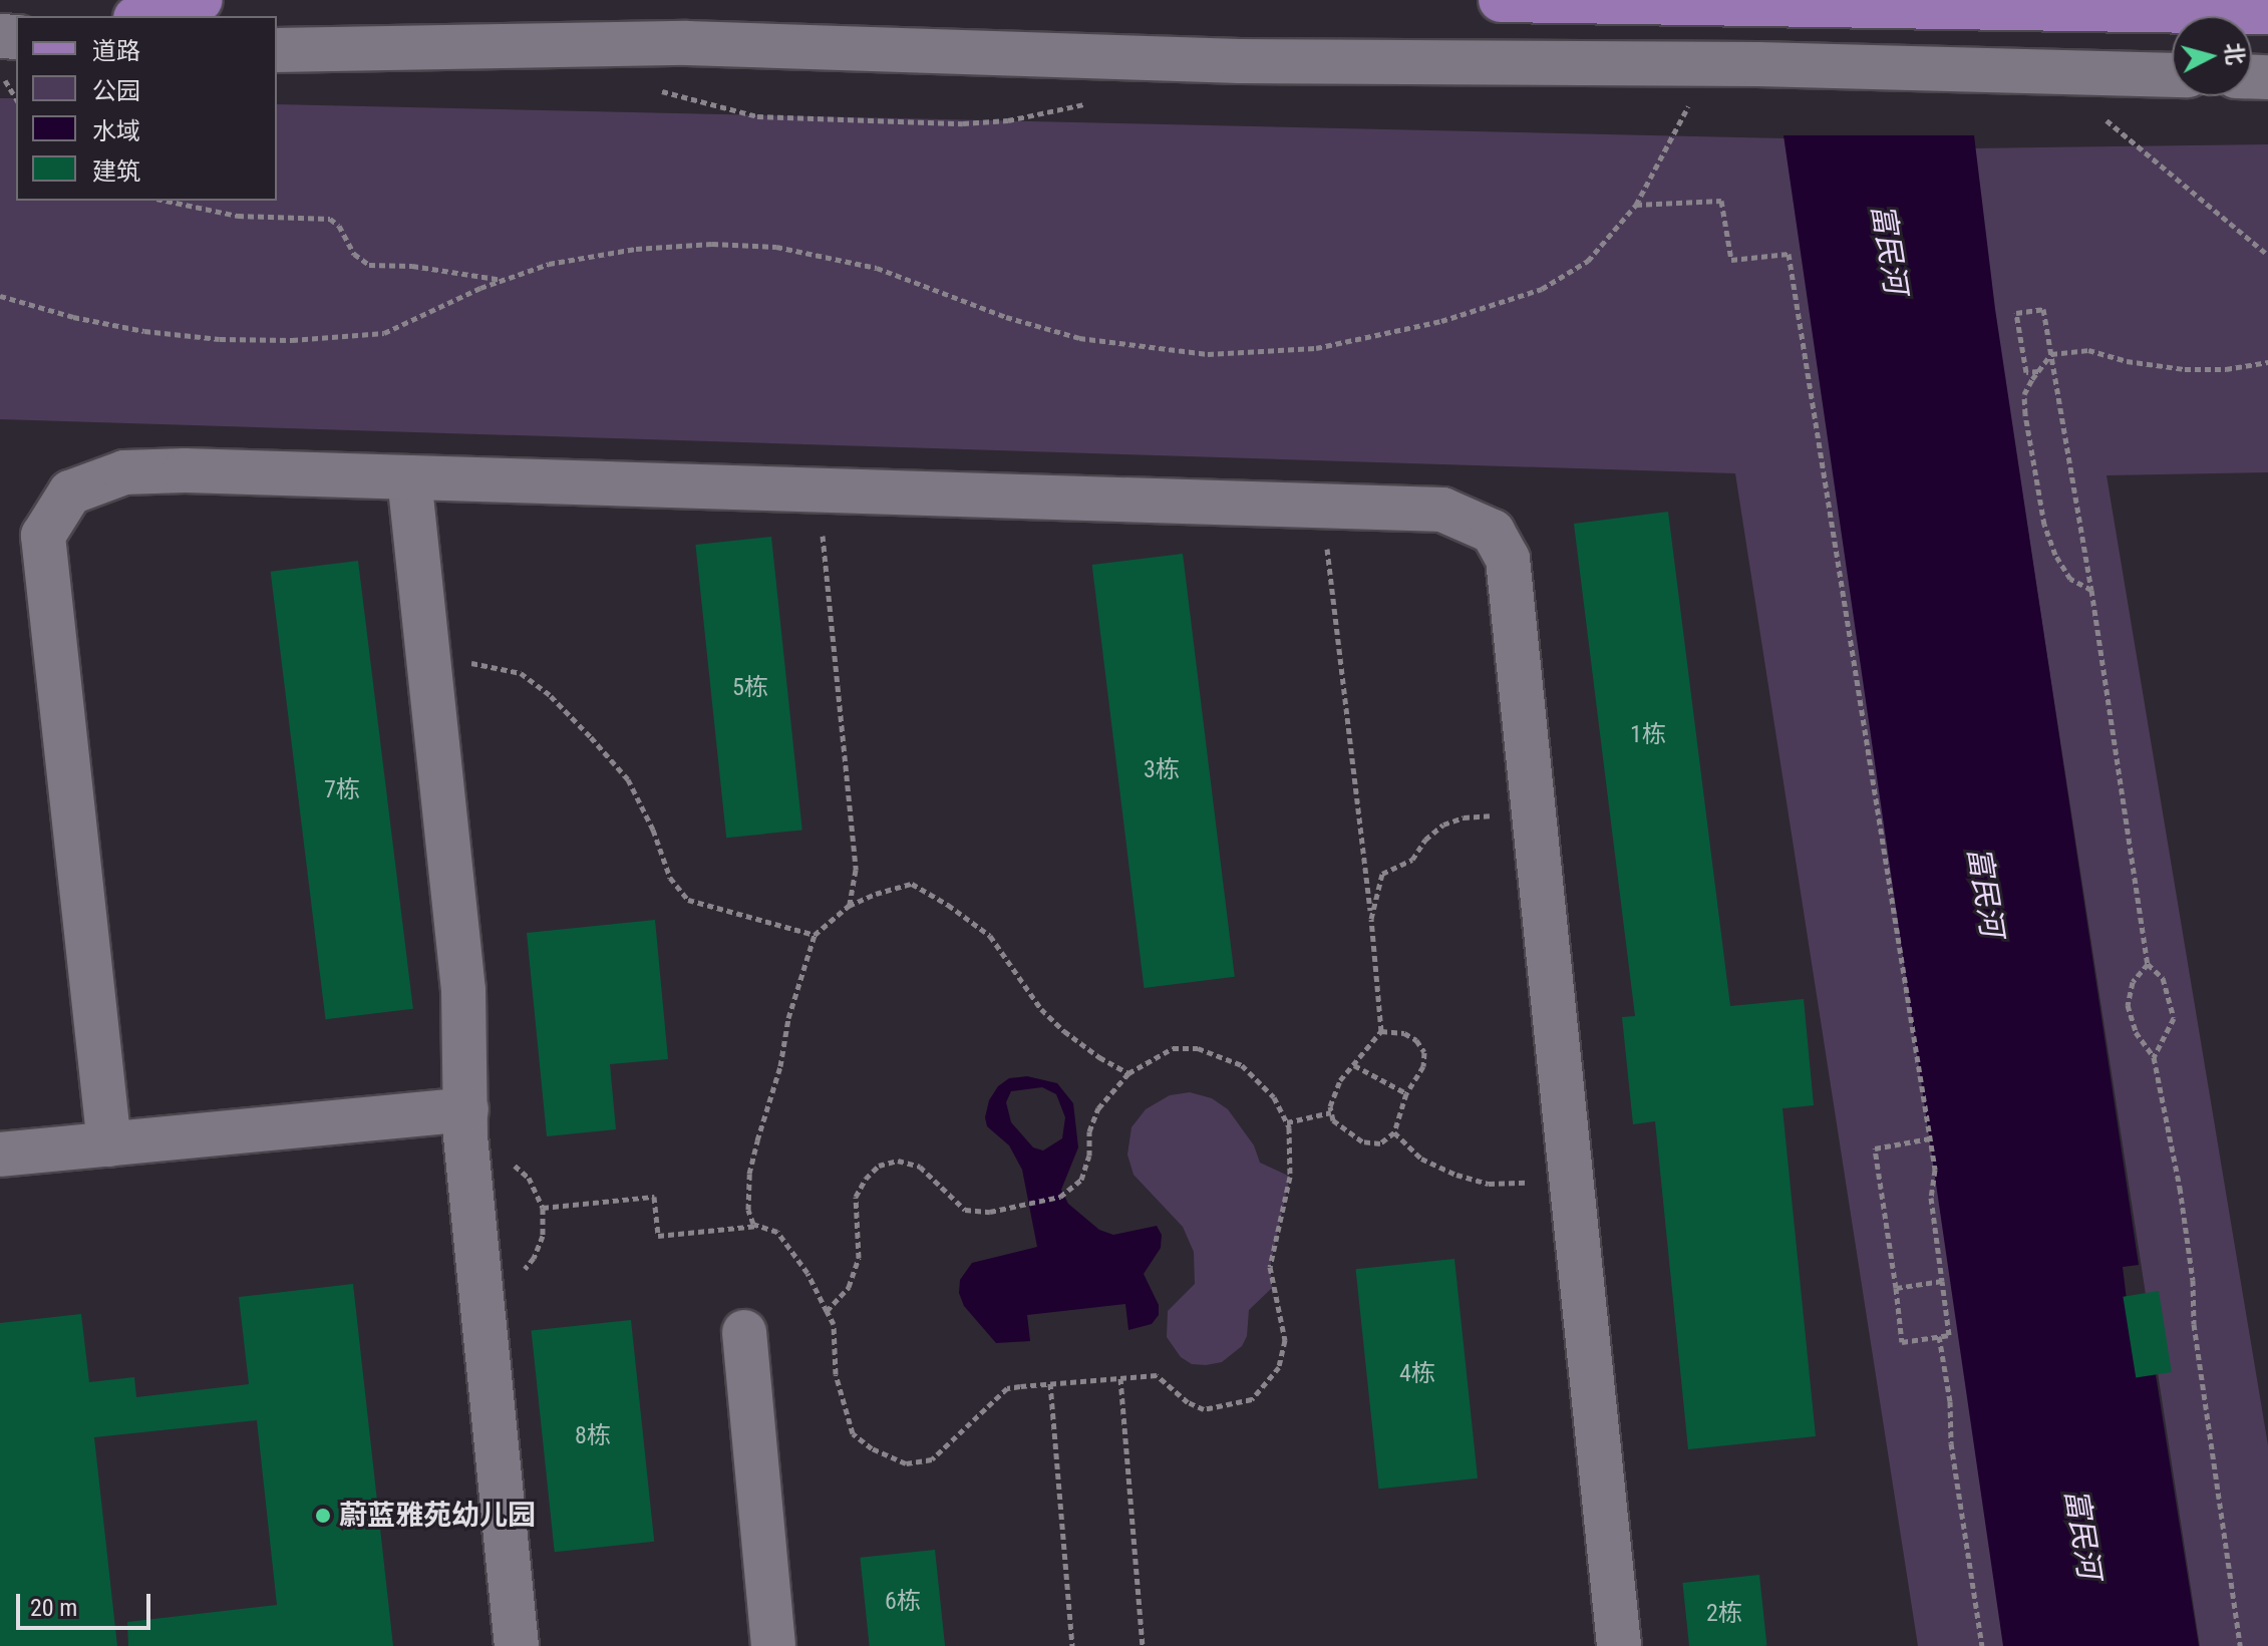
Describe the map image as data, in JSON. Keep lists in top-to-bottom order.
{
  "water": ["富民河"],
  "places": ["蔚蓝雅苑幼儿园"],
  "house_numbers": [
    "5栋",
    "1栋",
    "3栋",
    "7栋",
    "4栋",
    "8栋",
    "6栋",
    "2栋"
  ],
  "legend": [
    "道路",
    "公园",
    "水域",
    "建筑"
  ],
  "scale_bar": "20 m",
  "north": "right"
}
